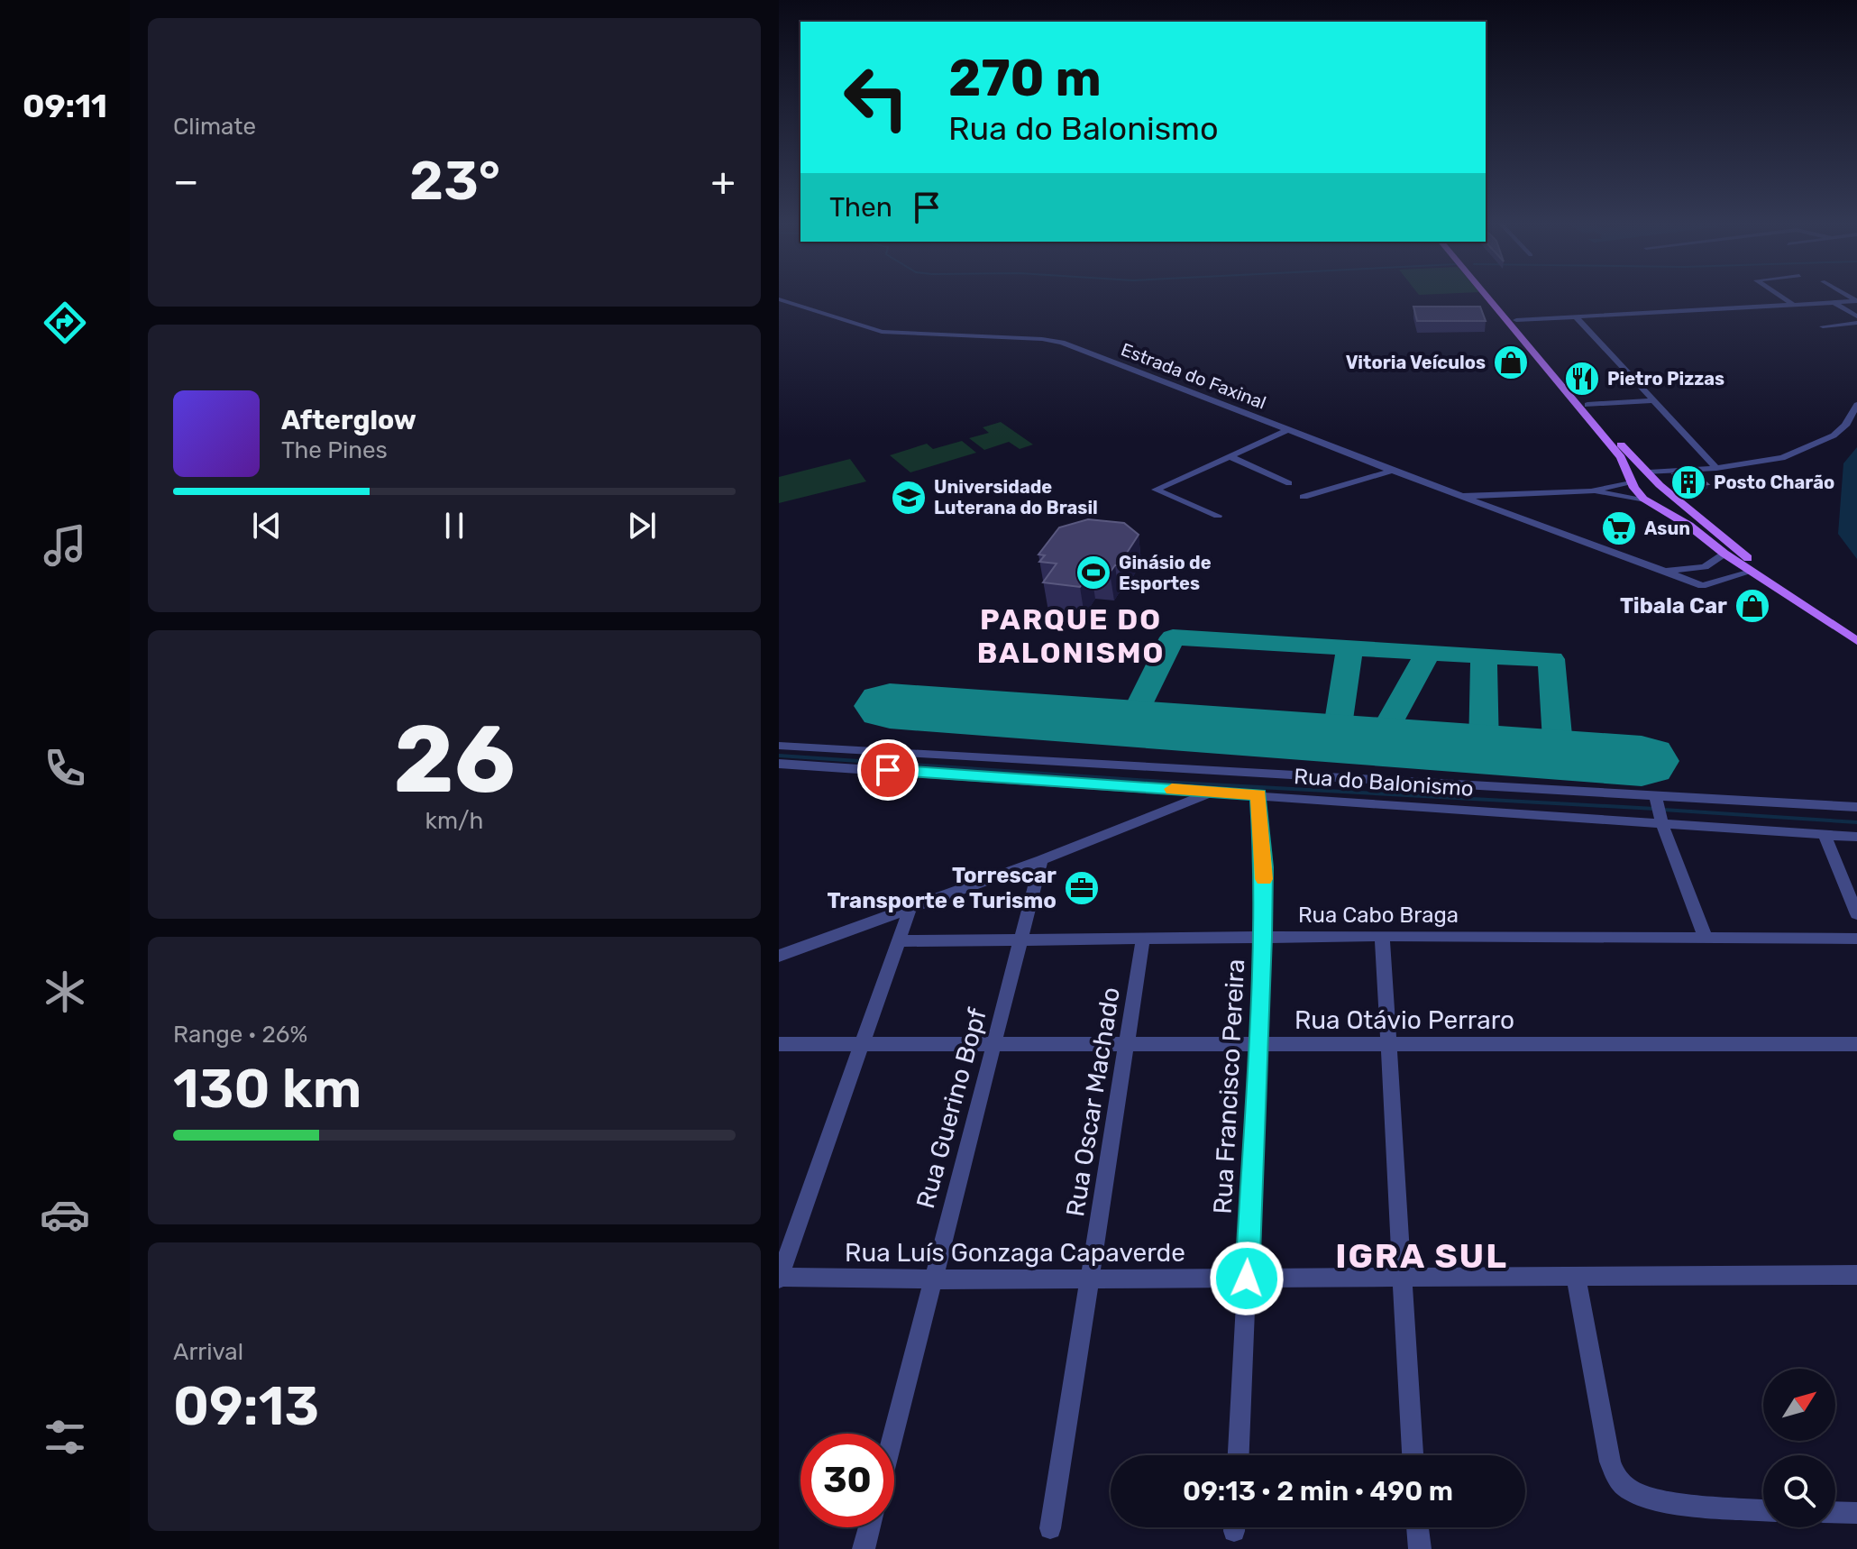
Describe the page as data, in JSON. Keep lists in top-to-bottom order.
{
  "streets": {
    "street": [
      "Estrada do Faxinal",
      "Rua do Balonismo",
      "Rua Cabo Braga",
      "Rua Otávio Perraro",
      "Rua Francisco Pereira",
      "Rua Oscar Machado",
      "Rua Guerino Bopf",
      "Rua Luís Gonzaga Capaverde"
    ]
  },
  "crossings": [
    ["Rua do Balonismo", "Rua Francisco Pereira"],
    ["Rua Cabo Braga", "Rua Francisco Pereira"],
    ["Rua Cabo Braga", "Rua Oscar Machado"],
    ["Rua Cabo Braga", "Rua Guerino Bopf"],
    ["Rua Otávio Perraro", "Rua Francisco Pereira"],
    ["Rua Otávio Perraro", "Rua Oscar Machado"],
    ["Rua Otávio Perraro", "Rua Guerino Bopf"],
    ["Rua Francisco Pereira", "Rua Luís Gonzaga Capaverde"],
    ["Rua Oscar Machado", "Rua Luís Gonzaga Capaverde"],
    ["Rua Guerino Bopf", "Rua Luís Gonzaga Capaverde"]
  ],
  "districts": ["PARQUE DO BALONISMO", "IGRA SUL"],
  "places": {
    "shop": ["Vitoria Veículos", "Tibala Car"],
    "restaurant": ["Pietro Pizzas"],
    "building": ["Posto Charão"],
    "school or university": ["Universidade Luterana do Brasil"],
    "supermarket": ["Asun"],
    "sports": ["Ginásio de Esportes"],
    "office": ["Torrescar Transporte e Turismo"]
  },
  "north": "top right",
  "page": {
    "tabs": "09:11",
    "tile": [
      "Climate",
      ["26", "km/h"],
      ["Range · 26%", "130 km"],
      ["Arrival", "09:13"]
    ],
    "turn": ["270 m", "Rua do Balonismo"],
    "heat": ["−", "23°", "+"],
    "then": "Then",
    "song": ["Afterglow", "The Pines"],
    "limit": "30",
    "trip": "09:13 · 2 min · 490 m"
  }
}
